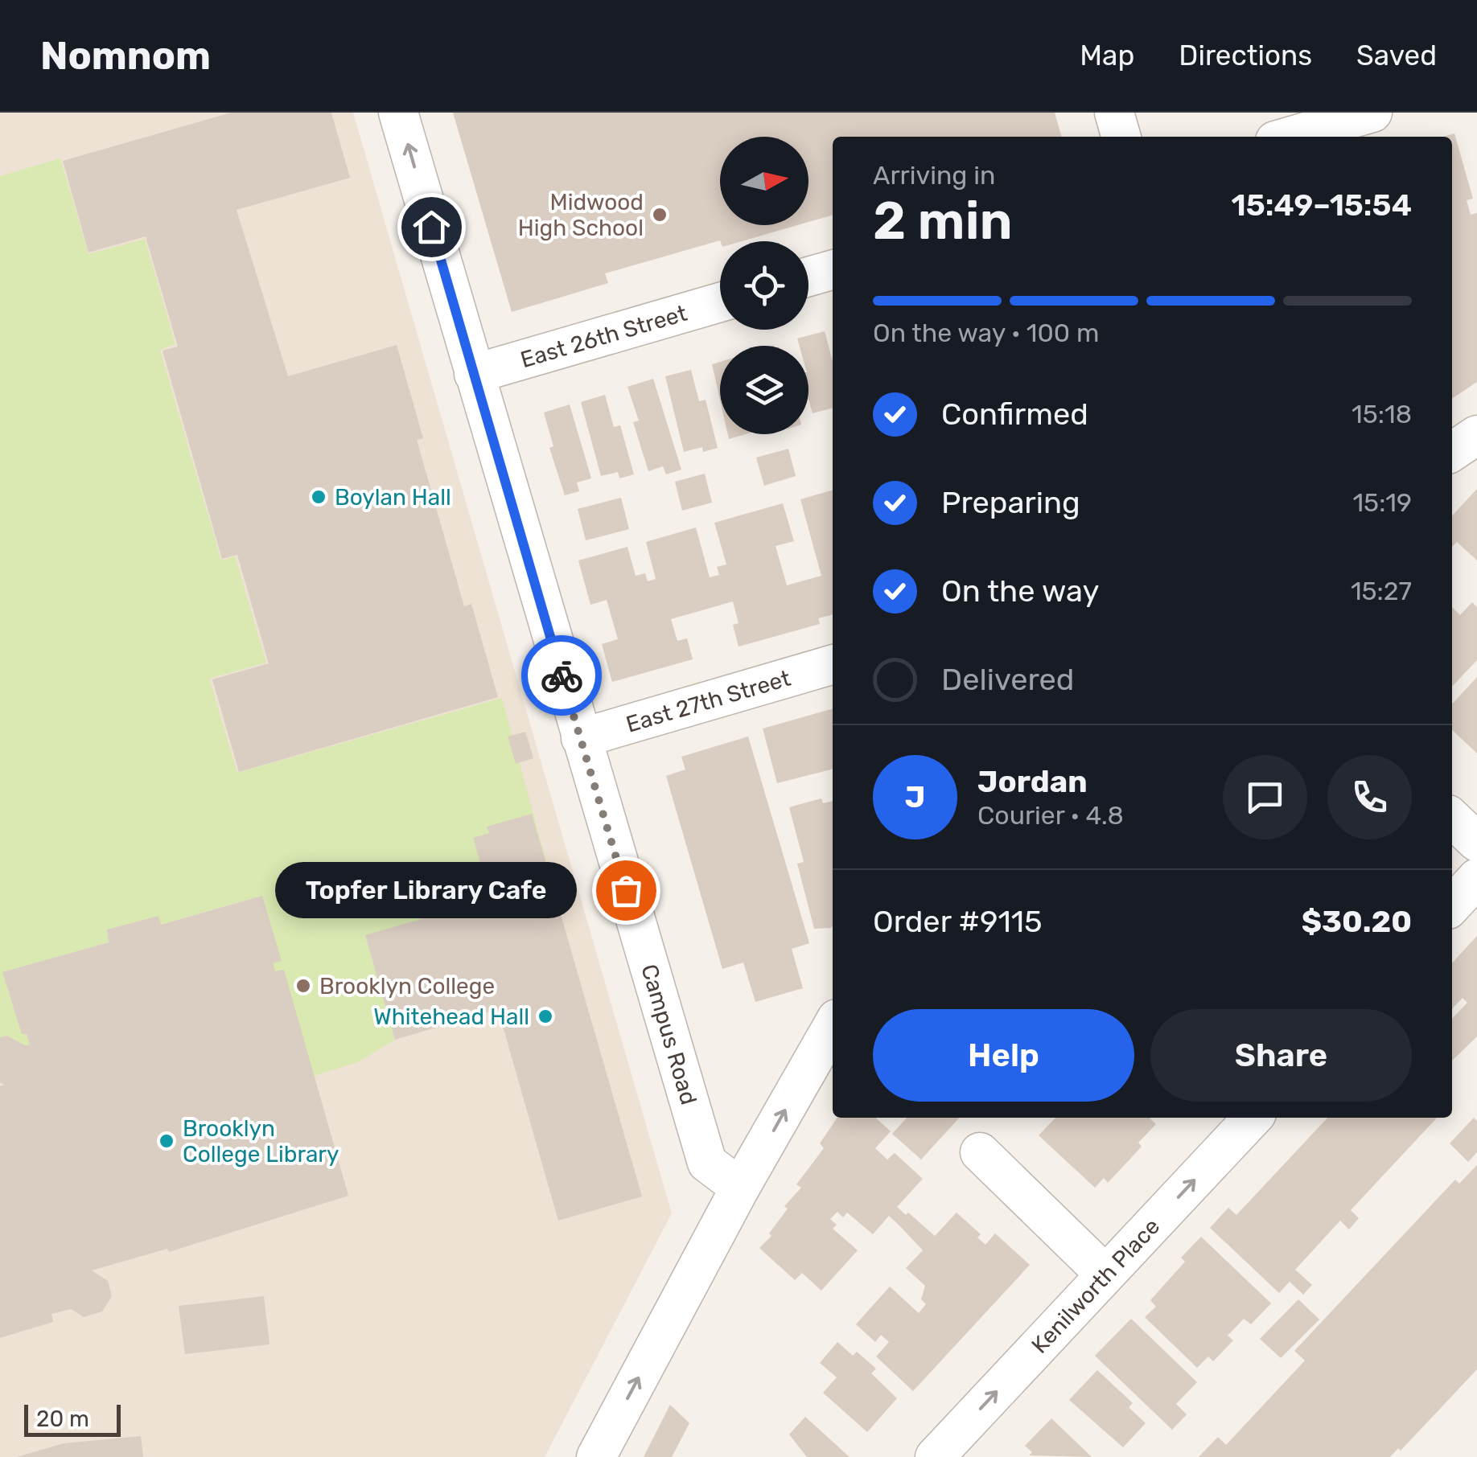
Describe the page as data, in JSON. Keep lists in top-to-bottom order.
{
  "streets": {
    "street": [
      "East 26th Street",
      "East 27th Street",
      "Campus Road",
      "Kenilworth Place"
    ]
  },
  "crossings": [
    ["East 26th Street", "Campus Road"],
    ["East 27th Street", "Campus Road"]
  ],
  "places": [
    "Midwood High School",
    "Boylan Hall",
    "Topfer Library Cafe",
    "Brooklyn College",
    "Whitehead Hall",
    "Brooklyn College Library"
  ],
  "scale_bar": "20 m",
  "north": "right",
  "page": {
    "header": "Nomnom",
    "nav": ["Map", "Directions", "Saved"],
    "heading": ["2 min", "Arriving in", "15:49–15:54"],
    "panel": [
      "Jordan",
      "Courier · 4.8",
      "Order #9115",
      "$30.20"
    ],
    "bar": "On the way · 100 m",
    "list": [
      ["Confirmed", "15:18"],
      ["Preparing", "15:19"],
      ["On the way", "15:27"],
      "Delivered"
    ],
    "round": "J",
    "bubble": "Topfer Library Cafe",
    "buttons": ["Help", "Share"],
    "scale": "20 m"
  }
}
